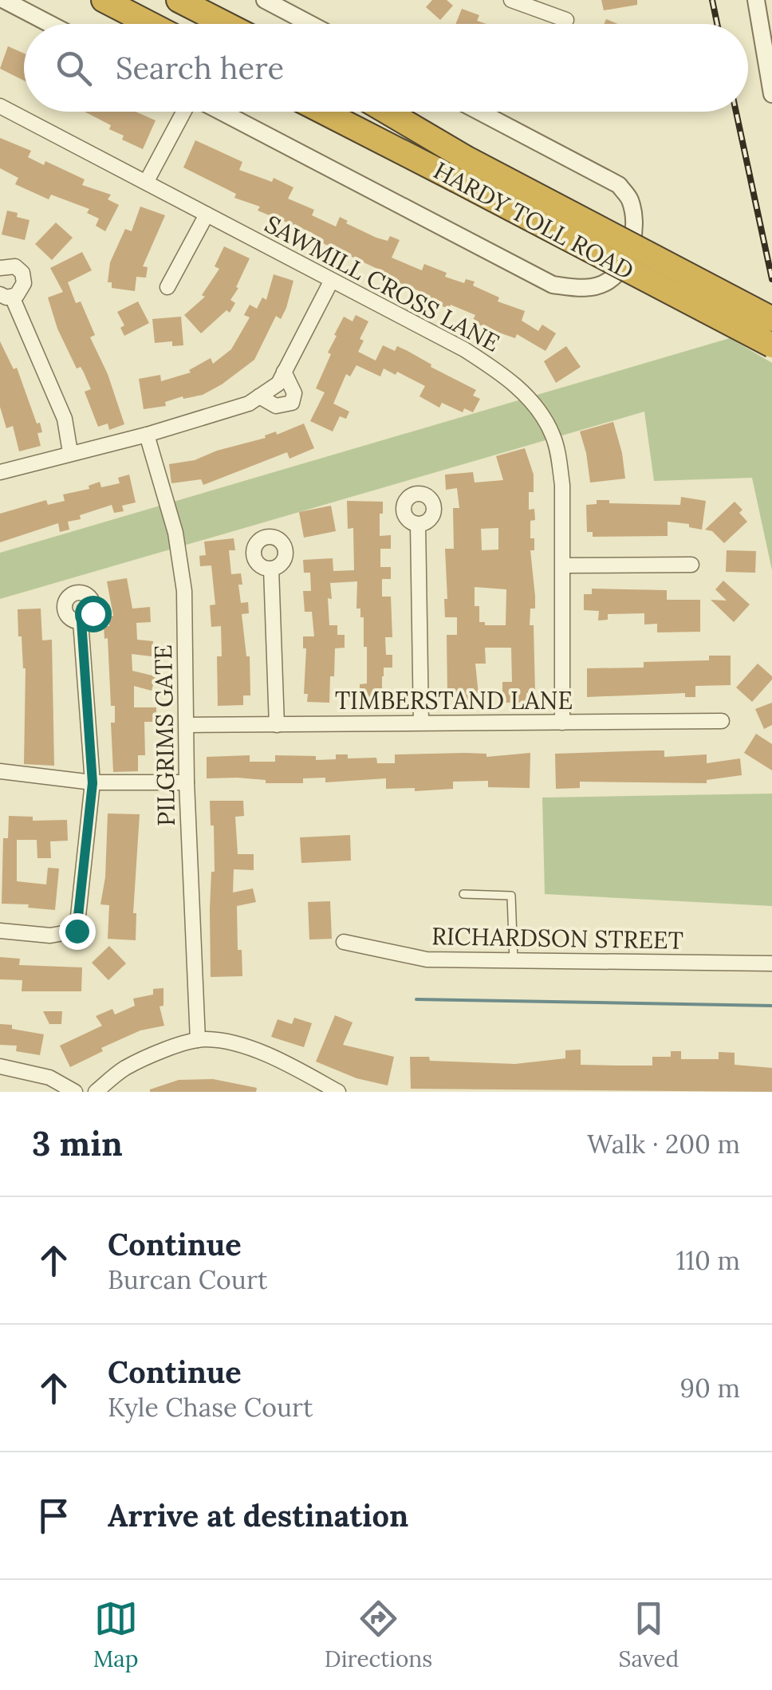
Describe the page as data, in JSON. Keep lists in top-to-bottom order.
{
  "streets": {
    "highway": ["HARDY TOLL ROAD"],
    "street": [
      "SAWMILL CROSS LANE",
      "TIMBERSTAND LANE",
      "PILGRIMS GATE",
      "RICHARDSON STREET"
    ]
  },
  "crossings": [
    ["SAWMILL CROSS LANE", "TIMBERSTAND LANE"],
    ["TIMBERSTAND LANE", "PILGRIMS GATE"]
  ],
  "page": {
    "search": "Search here",
    "heading": ["3 min", "Walk · 200 m"],
    "list": [
      ["Continue", "Burcan Court", "110 m"],
      ["Continue", "Kyle Chase Court", "90 m"],
      "Arrive at destination"
    ],
    "nav": ["Map", "Directions", "Saved"]
  }
}
